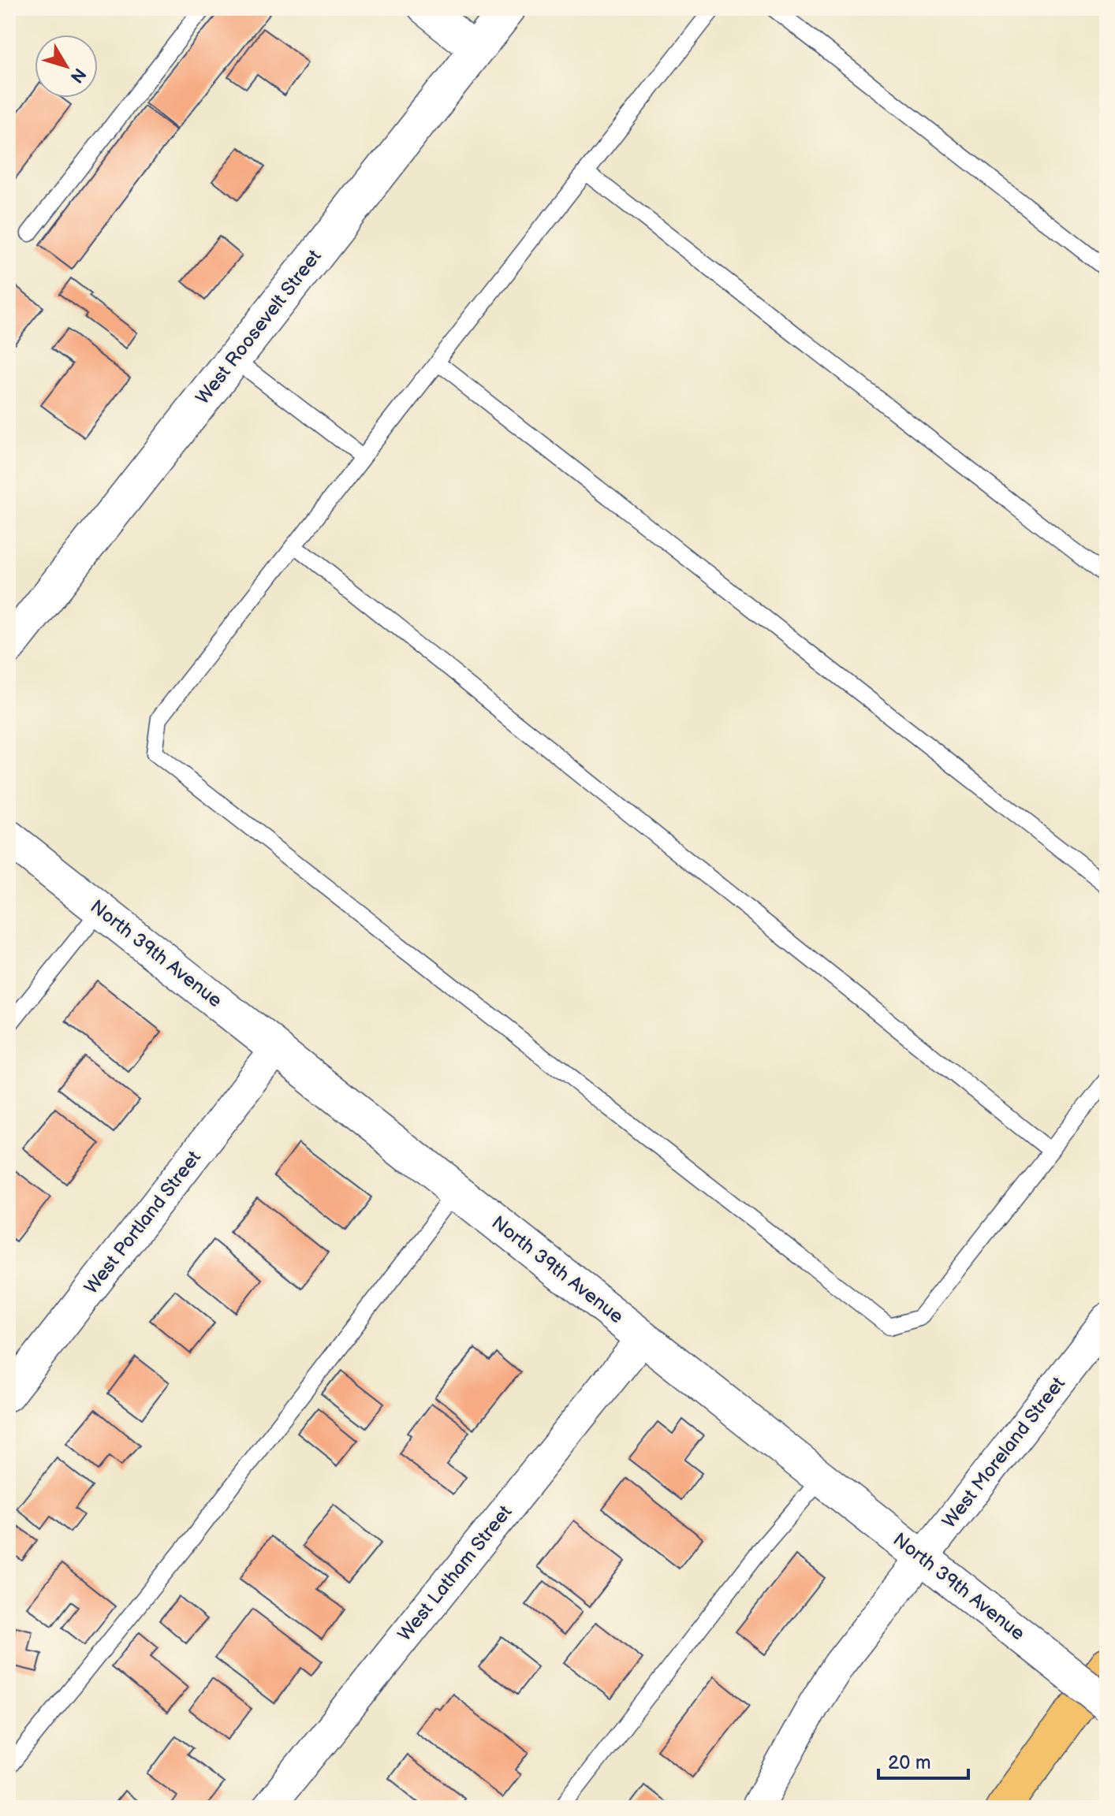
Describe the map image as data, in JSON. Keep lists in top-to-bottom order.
{
  "streets": {
    "street": [
      "West Roosevelt Street",
      "North 39th Avenue",
      "West Portland Street",
      "West Moreland Street",
      "West Latham Street"
    ]
  },
  "crossings": [
    ["North 39th Avenue", "West Portland Street"],
    ["North 39th Avenue", "West Moreland Street"],
    ["North 39th Avenue", "West Latham Street"]
  ],
  "scale_bar": "20 m",
  "north": "bottom right"
}
